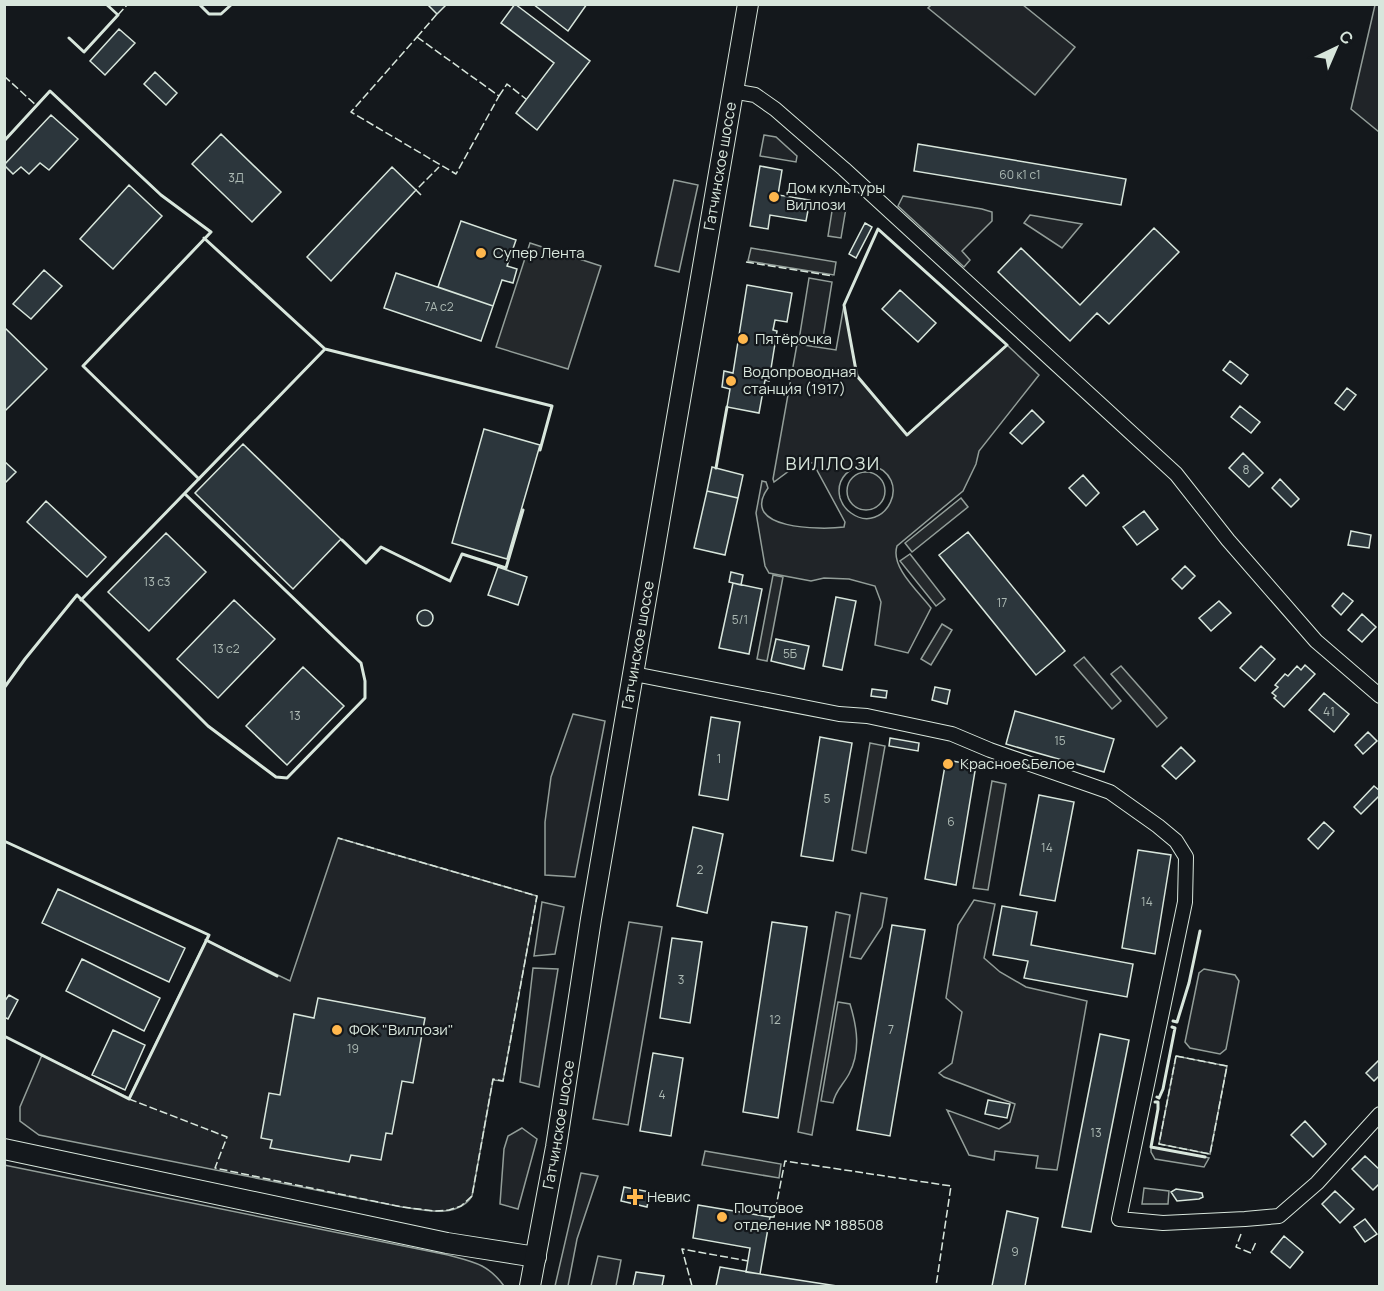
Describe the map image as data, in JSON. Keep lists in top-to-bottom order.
{
  "streets": {
    "main road": ["Гатчинское шоссе"]
  },
  "districts": ["ВИЛЛОЗИ"],
  "places": {
    "other": [
      "Дом культуры Виллози",
      "Супер Лента",
      "Пятёрочка",
      "Водопроводная станция (1917)",
      "Красное&Белое",
      "ФОК \"Виллози\"",
      "Почтовое отделение № 188508"
    ],
    "health": ["Невис"]
  },
  "house_numbers": [
    "60 к1 с1",
    "3Д",
    "7А с2",
    "8",
    "13 с3",
    "17",
    "5/1",
    "13 с2",
    "5Б",
    "41",
    "13",
    "15",
    "1",
    "5",
    "6",
    "14",
    "2",
    "14",
    "3",
    "12",
    "7",
    "19",
    "4",
    "13",
    "9"
  ],
  "north": "top right"
}
